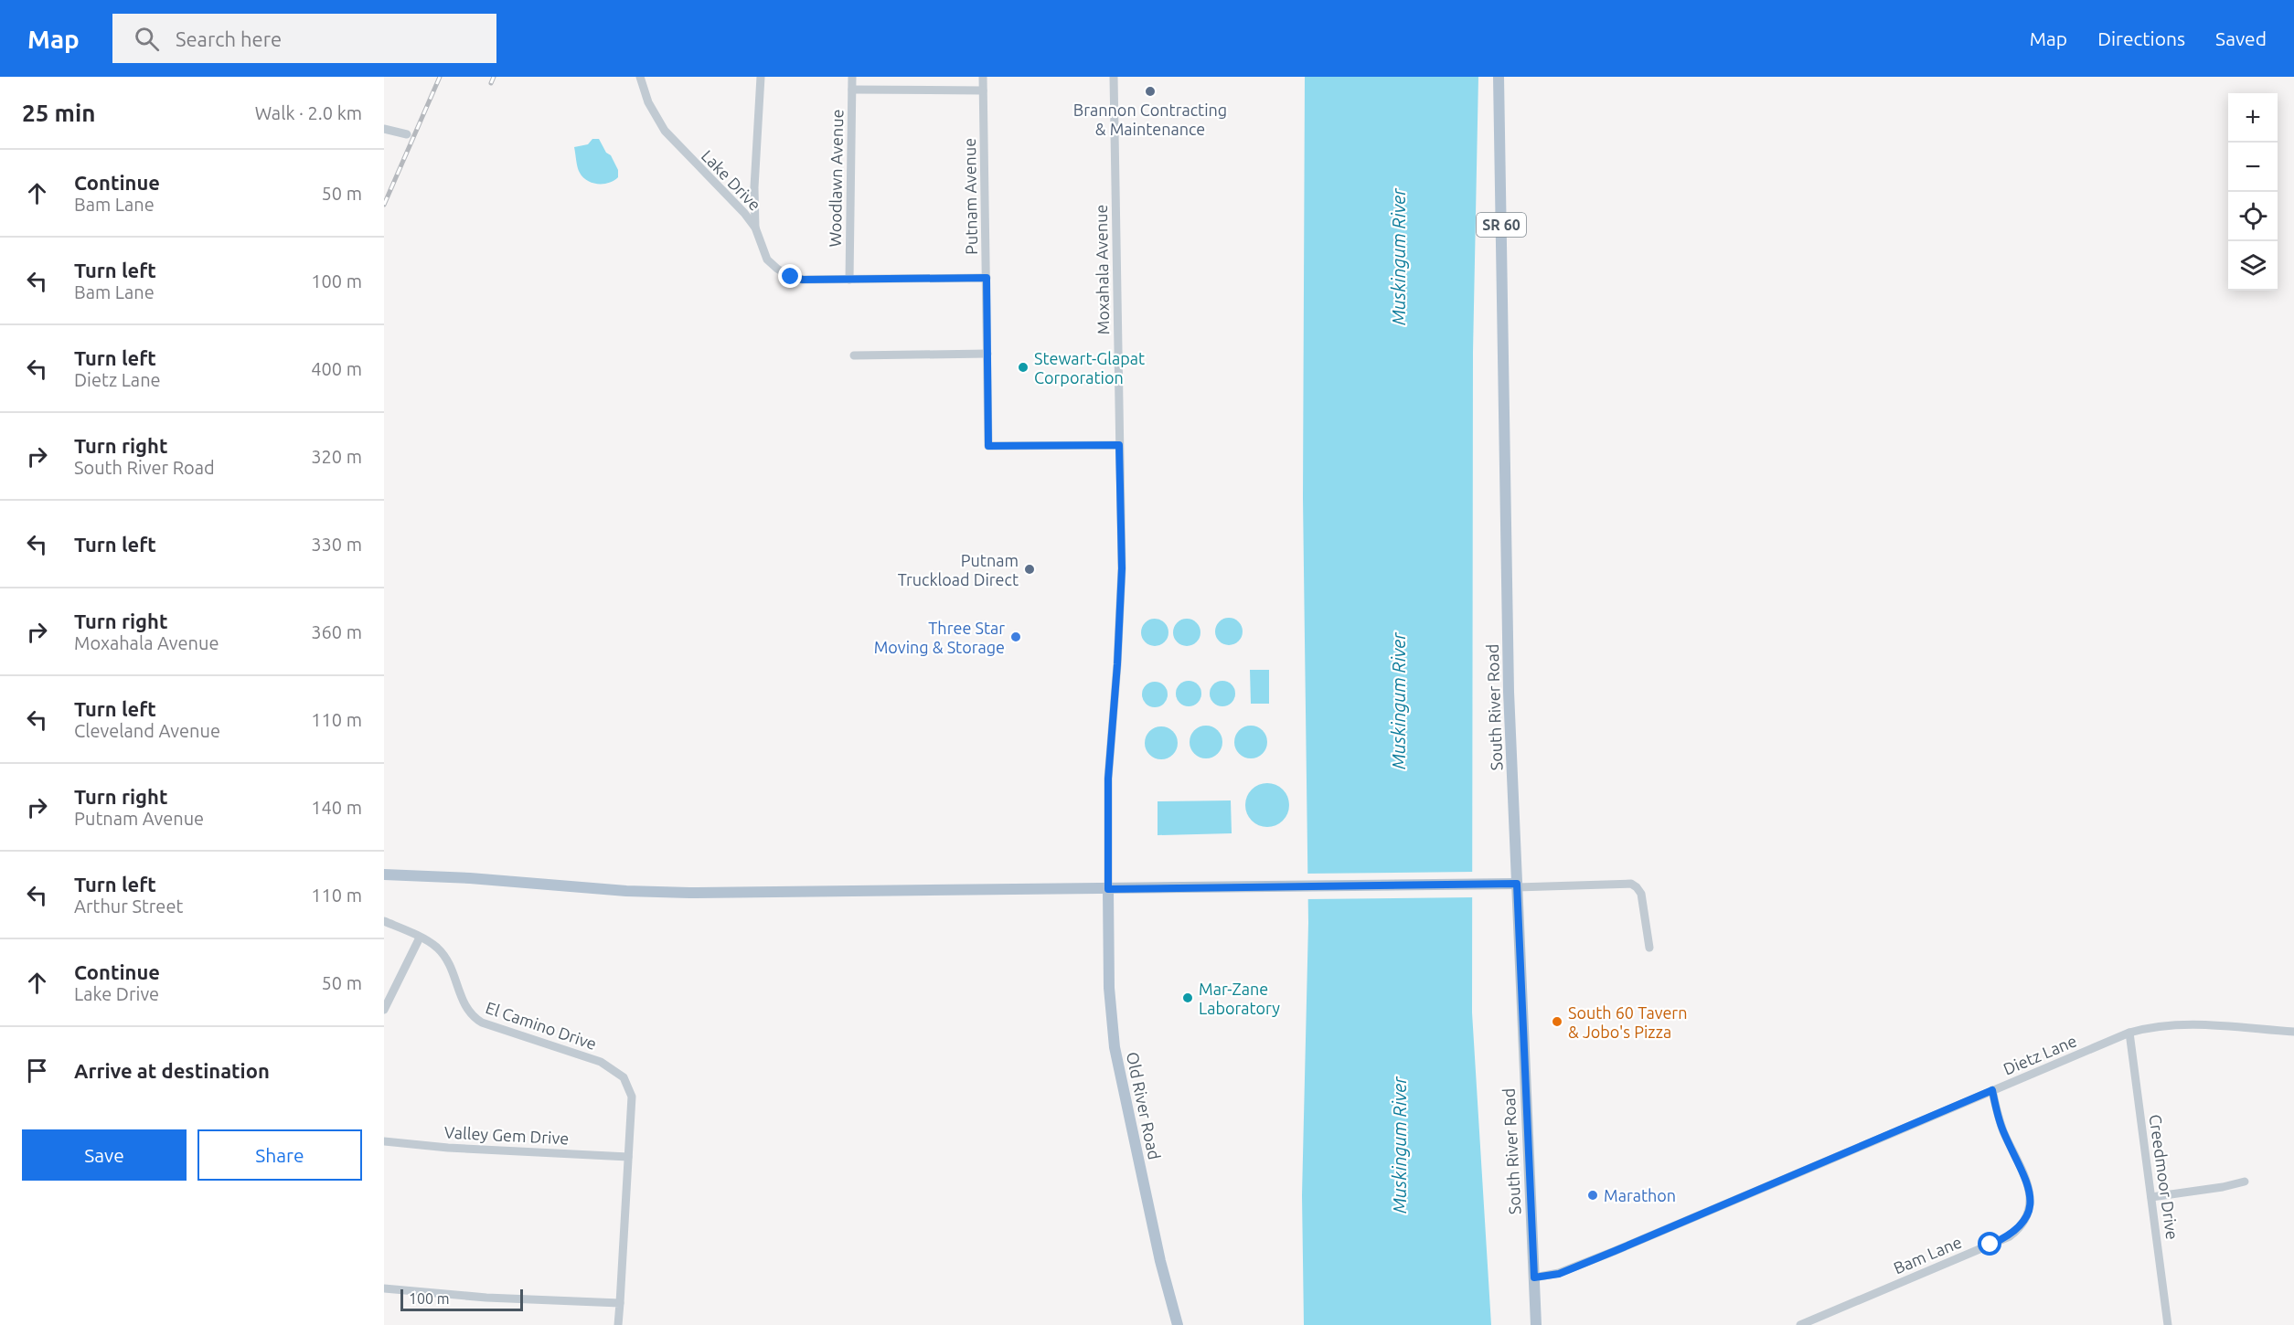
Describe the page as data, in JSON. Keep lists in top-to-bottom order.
{
  "streets": {
    "main road": ["SR 60", "South River Road", "Old River Road"],
    "street": [
      "Woodlawn Avenue",
      "Lake Drive",
      "Putnam Avenue",
      "Moxahala Avenue",
      "El Camino Drive",
      "Dietz Lane",
      "Valley Gem Drive",
      "Creedmoor Drive",
      "Bam Lane"
    ]
  },
  "crossings": [
    ["Woodlawn Avenue", "Lake Drive"],
    ["Lake Drive", "Putnam Avenue"],
    ["Putnam Avenue", "Moxahala Avenue"],
    ["Moxahala Avenue", "Old River Road"],
    ["South River Road", "Dietz Lane"],
    ["El Camino Drive", "Valley Gem Drive"],
    ["Dietz Lane", "Creedmoor Drive"],
    ["Dietz Lane", "Bam Lane"]
  ],
  "water": ["Muskingum River"],
  "places": [
    "Brannon Contracting & Maintenance",
    "Stewart-Glapat Corporation",
    "Putnam Truckload Direct",
    "Three Star Moving & Storage",
    "Mar-Zane Laboratory",
    "South 60 Tavern & Jobo's Pizza",
    "Marathon"
  ],
  "scale_bar": "100 m",
  "page": {
    "header": "Map",
    "search": "Search here",
    "nav": ["Map", "Directions", "Saved"],
    "heading": ["25 min", "Walk · 2.0 km"],
    "map_buttons": ["+", "−"],
    "list": [
      ["Continue", "Bam Lane", "50 m"],
      ["Turn left", "Bam Lane", "100 m"],
      ["Turn left", "Dietz Lane", "400 m"],
      ["Turn right", "South River Road", "320 m"],
      ["Turn left", "330 m"],
      ["Turn right", "Moxahala Avenue", "360 m"],
      ["Turn left", "Cleveland Avenue", "110 m"],
      ["Turn right", "Putnam Avenue", "140 m"],
      ["Turn left", "Arthur Street", "110 m"],
      ["Continue", "Lake Drive", "50 m"],
      "Arrive at destination"
    ],
    "buttons": ["Save", "Share"],
    "scale": "100 m"
  }
}
